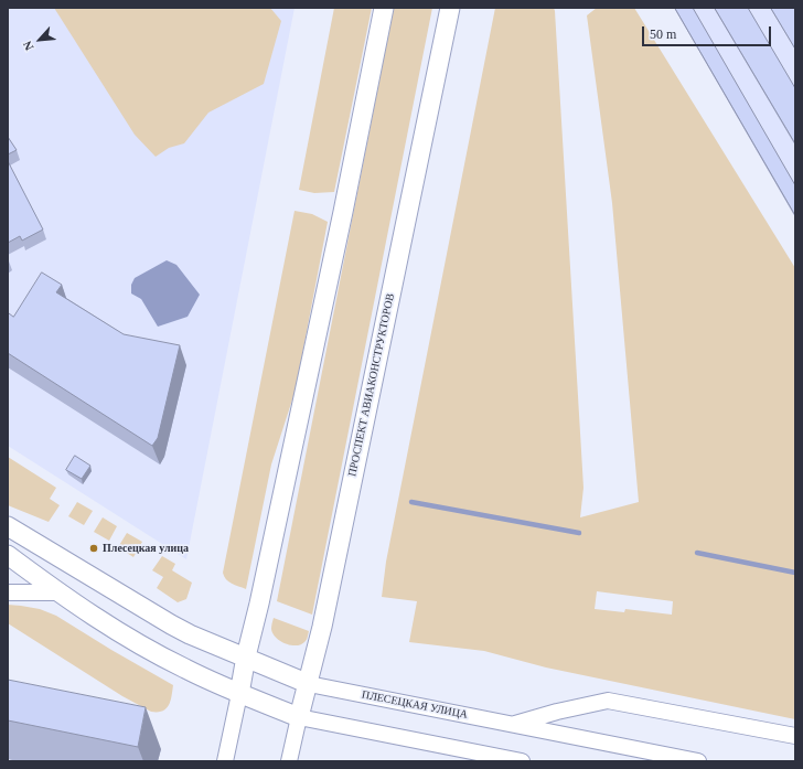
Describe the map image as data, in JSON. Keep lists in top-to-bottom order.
{
  "streets": {
    "street": ["ПРОСПЕКТ АВИАКОНСТРУКТОРОВ", "ПЛЕСЕЦКАЯ УЛИЦА"]
  },
  "crossings": [
    ["ПРОСПЕКТ АВИАКОНСТРУКТОРОВ", "ПЛЕСЕЦКАЯ УЛИЦА"]
  ],
  "places": ["Плесецкая улица"],
  "scale_bar": "50 m",
  "north": "bottom left"
}
